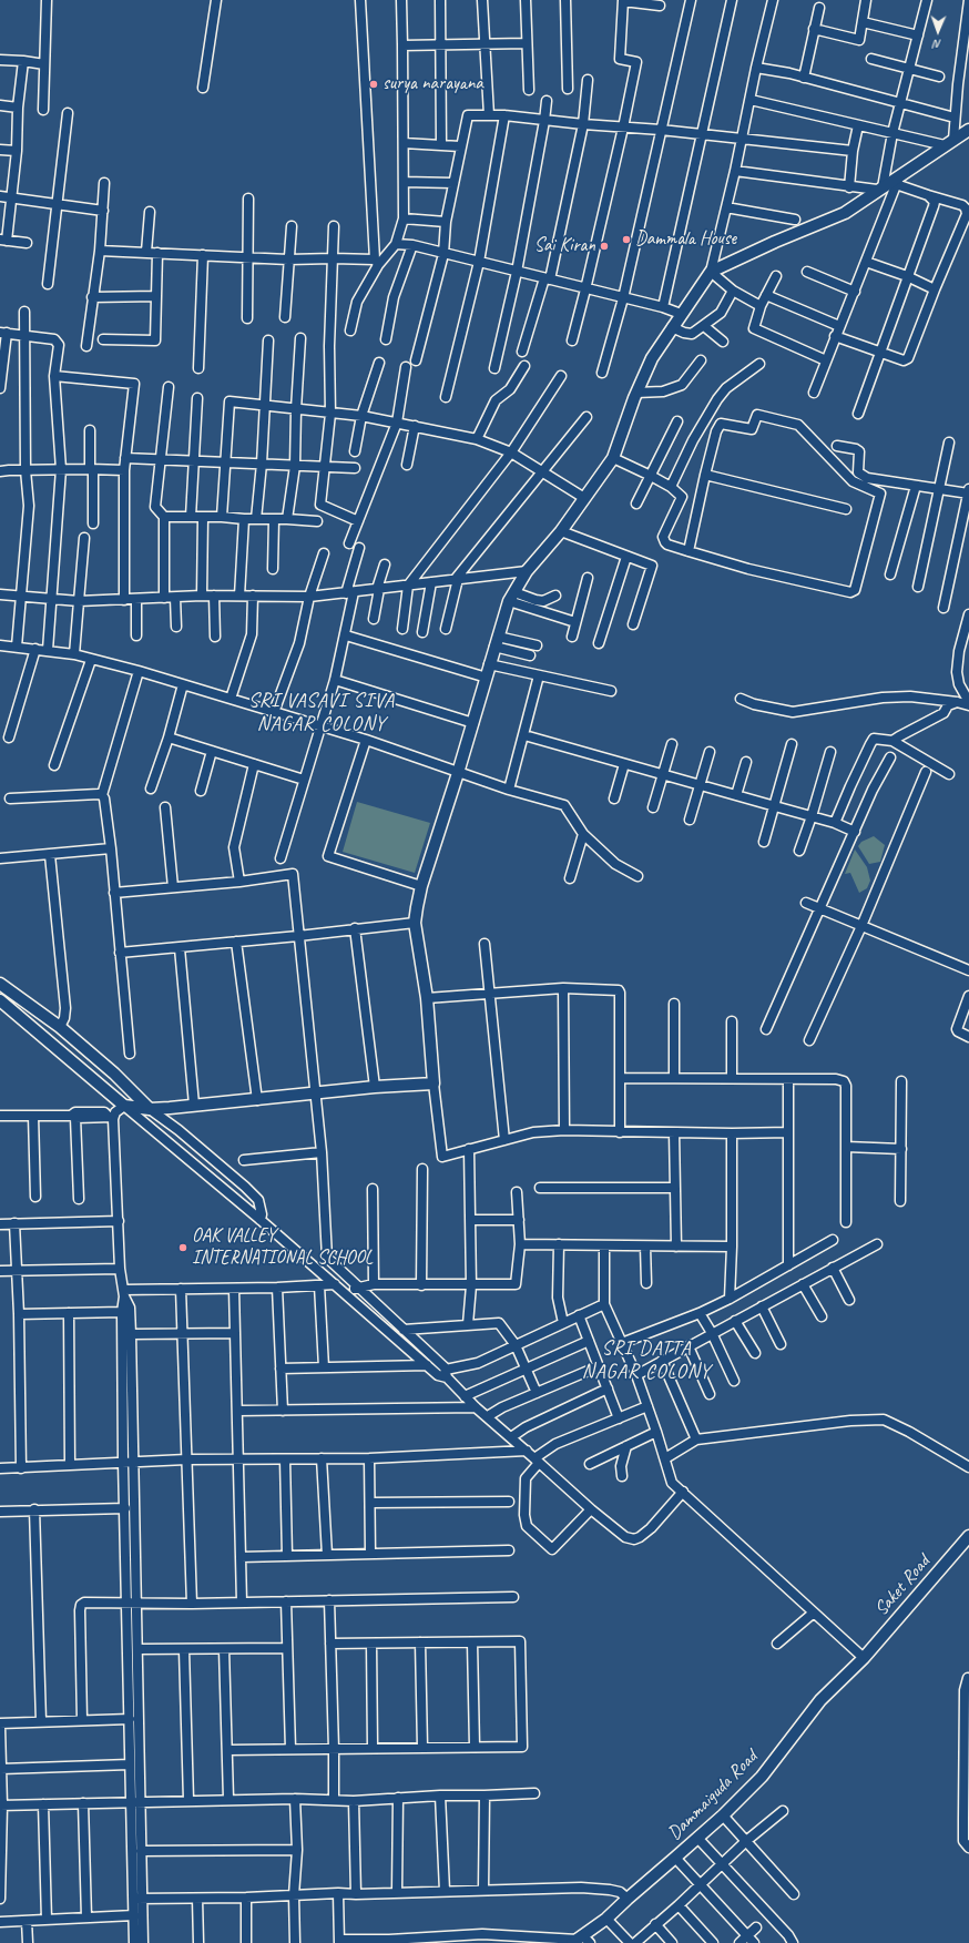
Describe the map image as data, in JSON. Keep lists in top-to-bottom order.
{
  "streets": {
    "street": ["Saket Road", "Dammaiguda Road"]
  },
  "crossings": [
    ["Saket Road", "Dammaiguda Road"]
  ],
  "districts": ["SRI VASAVI SIVA NAGAR COLONY", "SRI DATTA NAGAR COLONY"],
  "places": [
    "surya narayana",
    "Dammala House",
    "Sai Kiran",
    "OAK VALLEY INTERNATIONAL SCHOOL"
  ],
  "north": "bottom"
}
